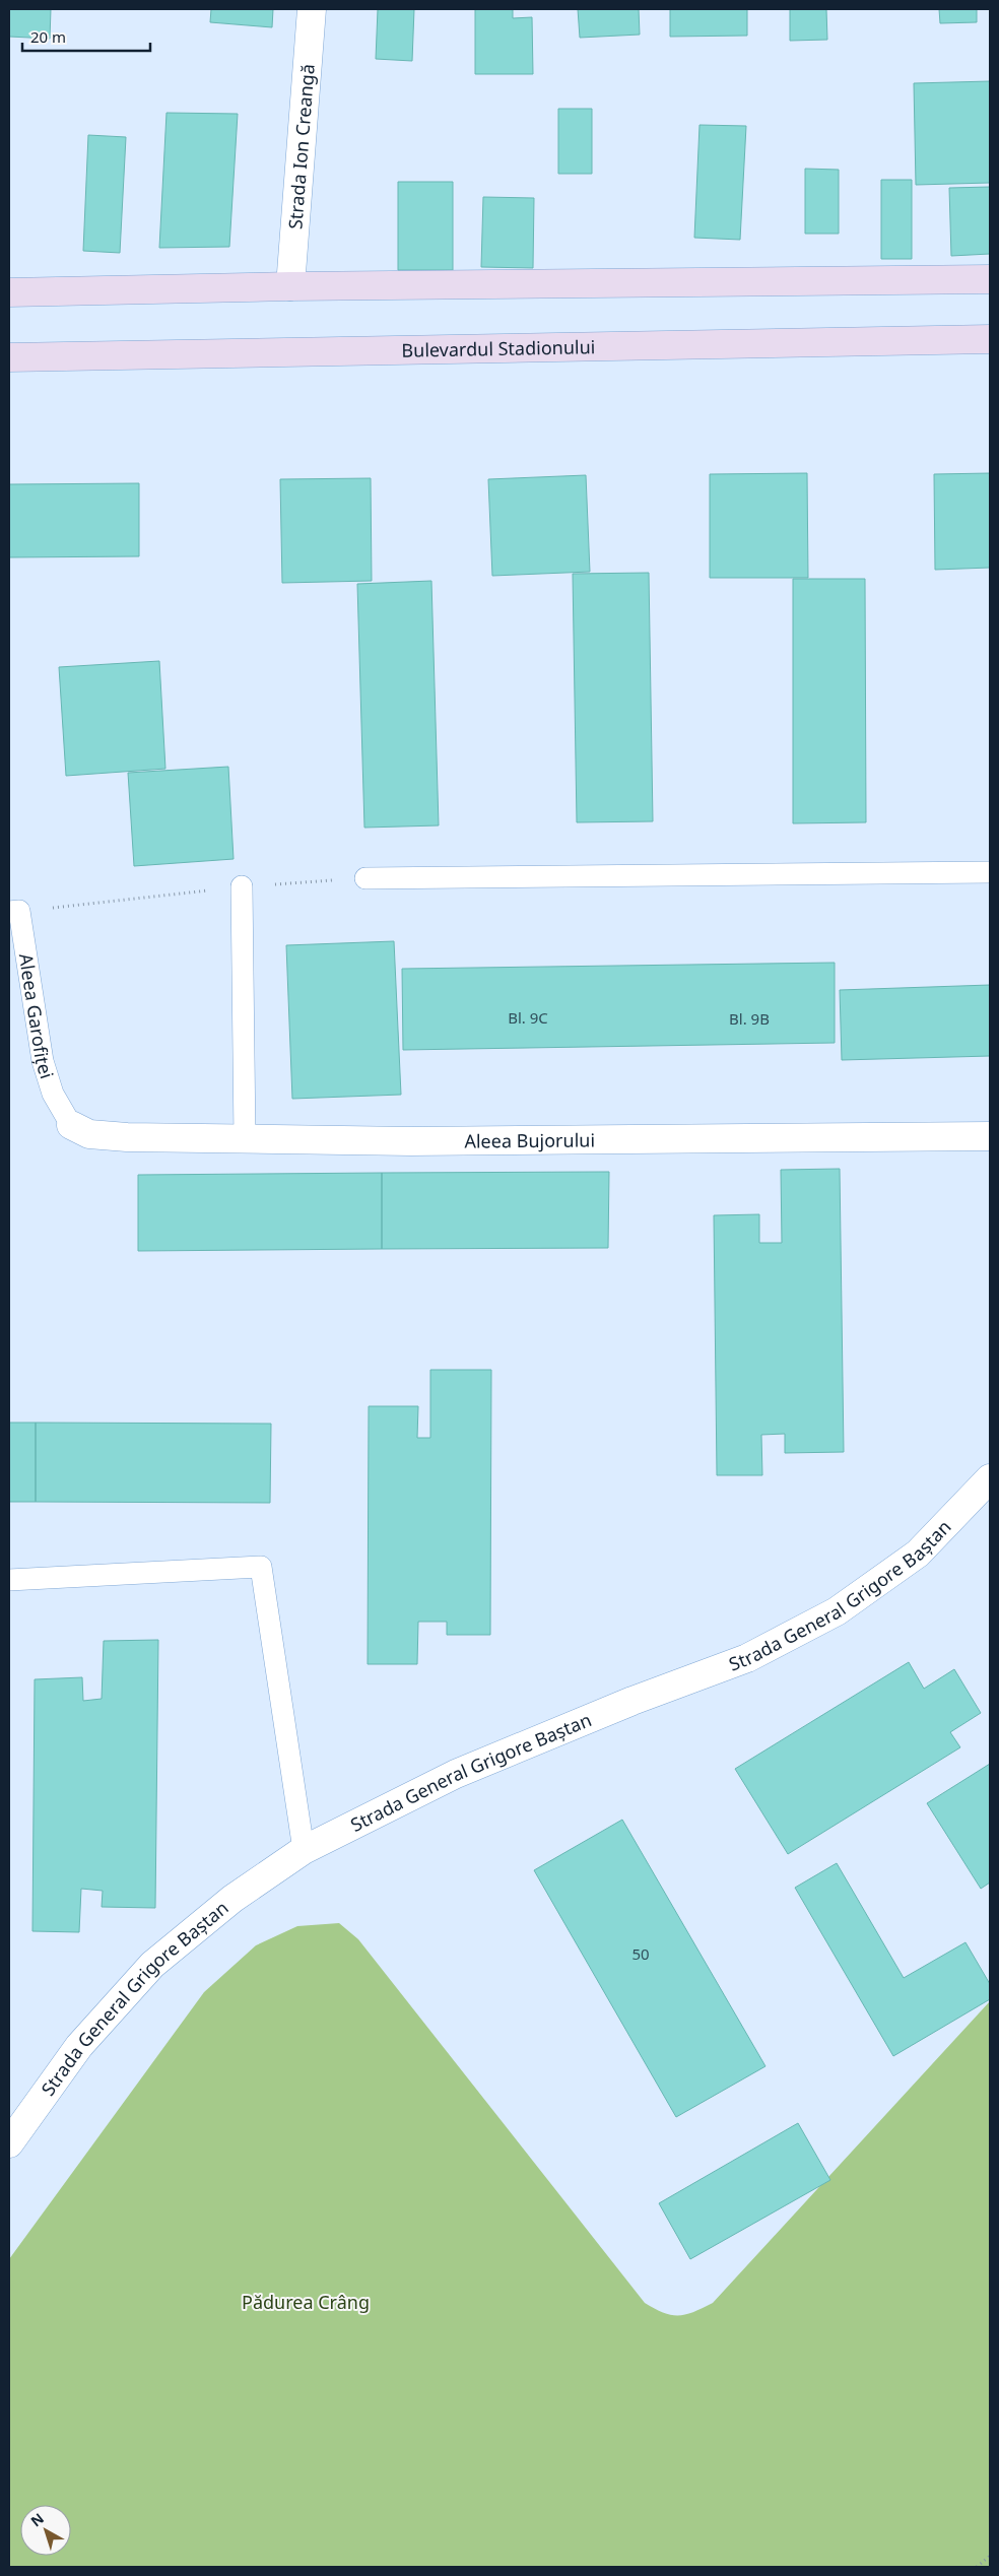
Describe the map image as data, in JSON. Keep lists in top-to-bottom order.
{
  "streets": {
    "main road": ["Bulevardul Stadionului"],
    "street": ["Strada Ion Creangă", "Aleea Bujorului", "Strada General Grigore Baștan"],
    "lane": ["Aleea Garofiței"]
  },
  "crossings": [
    ["Aleea Garofiței", "Aleea Bujorului"]
  ],
  "parks": ["Pădurea Crâng"],
  "house_numbers": ["Bl. 9C", "Bl. 9B", "50"],
  "scale_bar": "20 m",
  "north": "top left"
}
